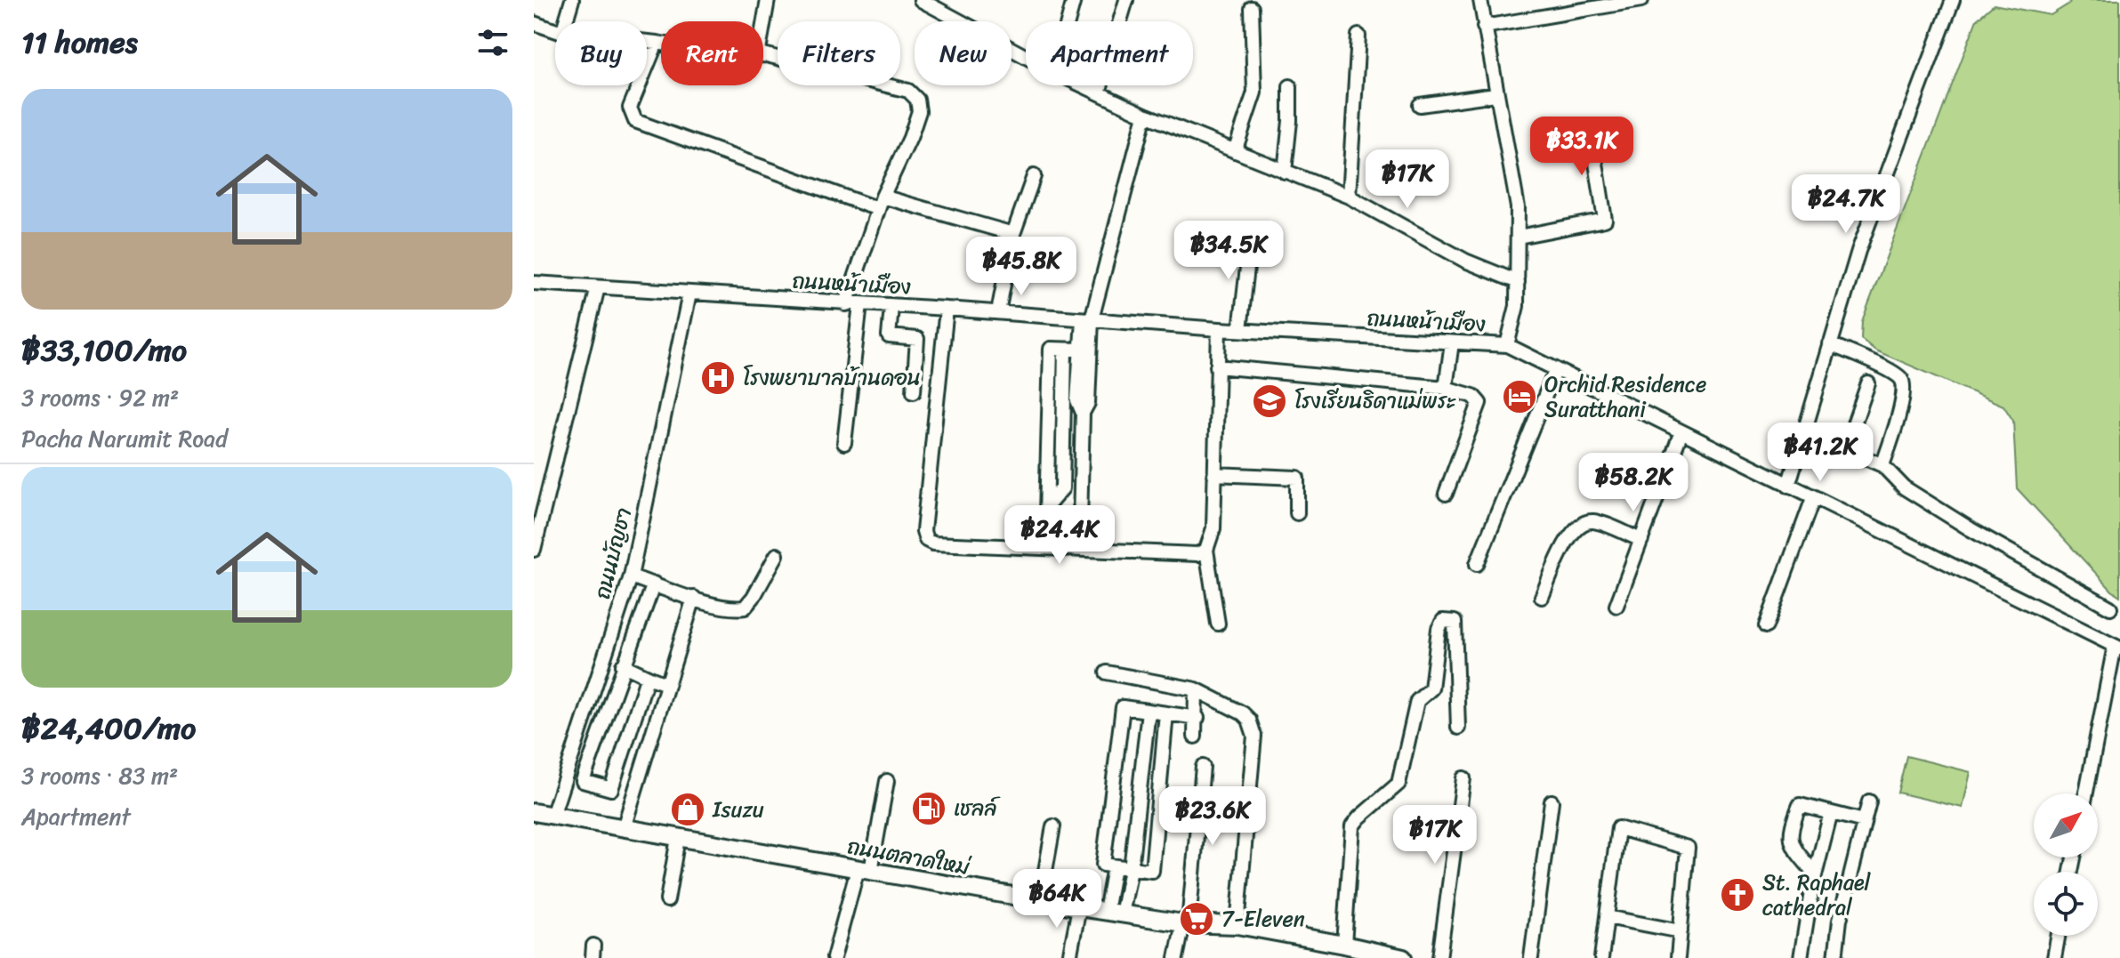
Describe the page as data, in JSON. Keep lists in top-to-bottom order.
{
  "streets": {
    "main road": ["ถนนตลาดใหม่"],
    "street": ["ถนนหน้าเมือง", "ถนนบัญชา"]
  },
  "crossings": [
    ["ถนนหน้าเมือง", "ถนนบัญชา"],
    ["ถนนบัญชา", "ถนนตลาดใหม่"]
  ],
  "places": {
    "hospital": ["โรงพยาบาลบ้านดอน"],
    "hotel": ["Orchid Residence Suratthani"],
    "school or university": ["โรงเรียนธิดาแม่พระ"],
    "fuel station": ["เชลล์"],
    "shop": ["Isuzu"],
    "church": ["St. Raphael cathedral"],
    "supermarket": ["7-Eleven"]
  },
  "north": "top right",
  "page": {
    "heading": "11 homes",
    "chip": [
      "Buy",
      "Rent",
      "Filters",
      "New",
      "Apartment"
    ],
    "list": [
      {
        "name": "฿33,100/mo",
        "note": "3 rooms · 92 m² · Pacha Narumit Road"
      },
      {
        "name": "฿24,400/mo",
        "note": "3 rooms · 83 m² · Apartment"
      }
    ],
    "price": [
      "฿33.1K",
      "฿17K",
      "฿24.7K",
      "฿34.5K",
      "฿45.8K",
      "฿41.2K",
      "฿58.2K",
      "฿24.4K",
      "฿23.6K",
      "฿17K",
      "฿64K"
    ]
  }
}
